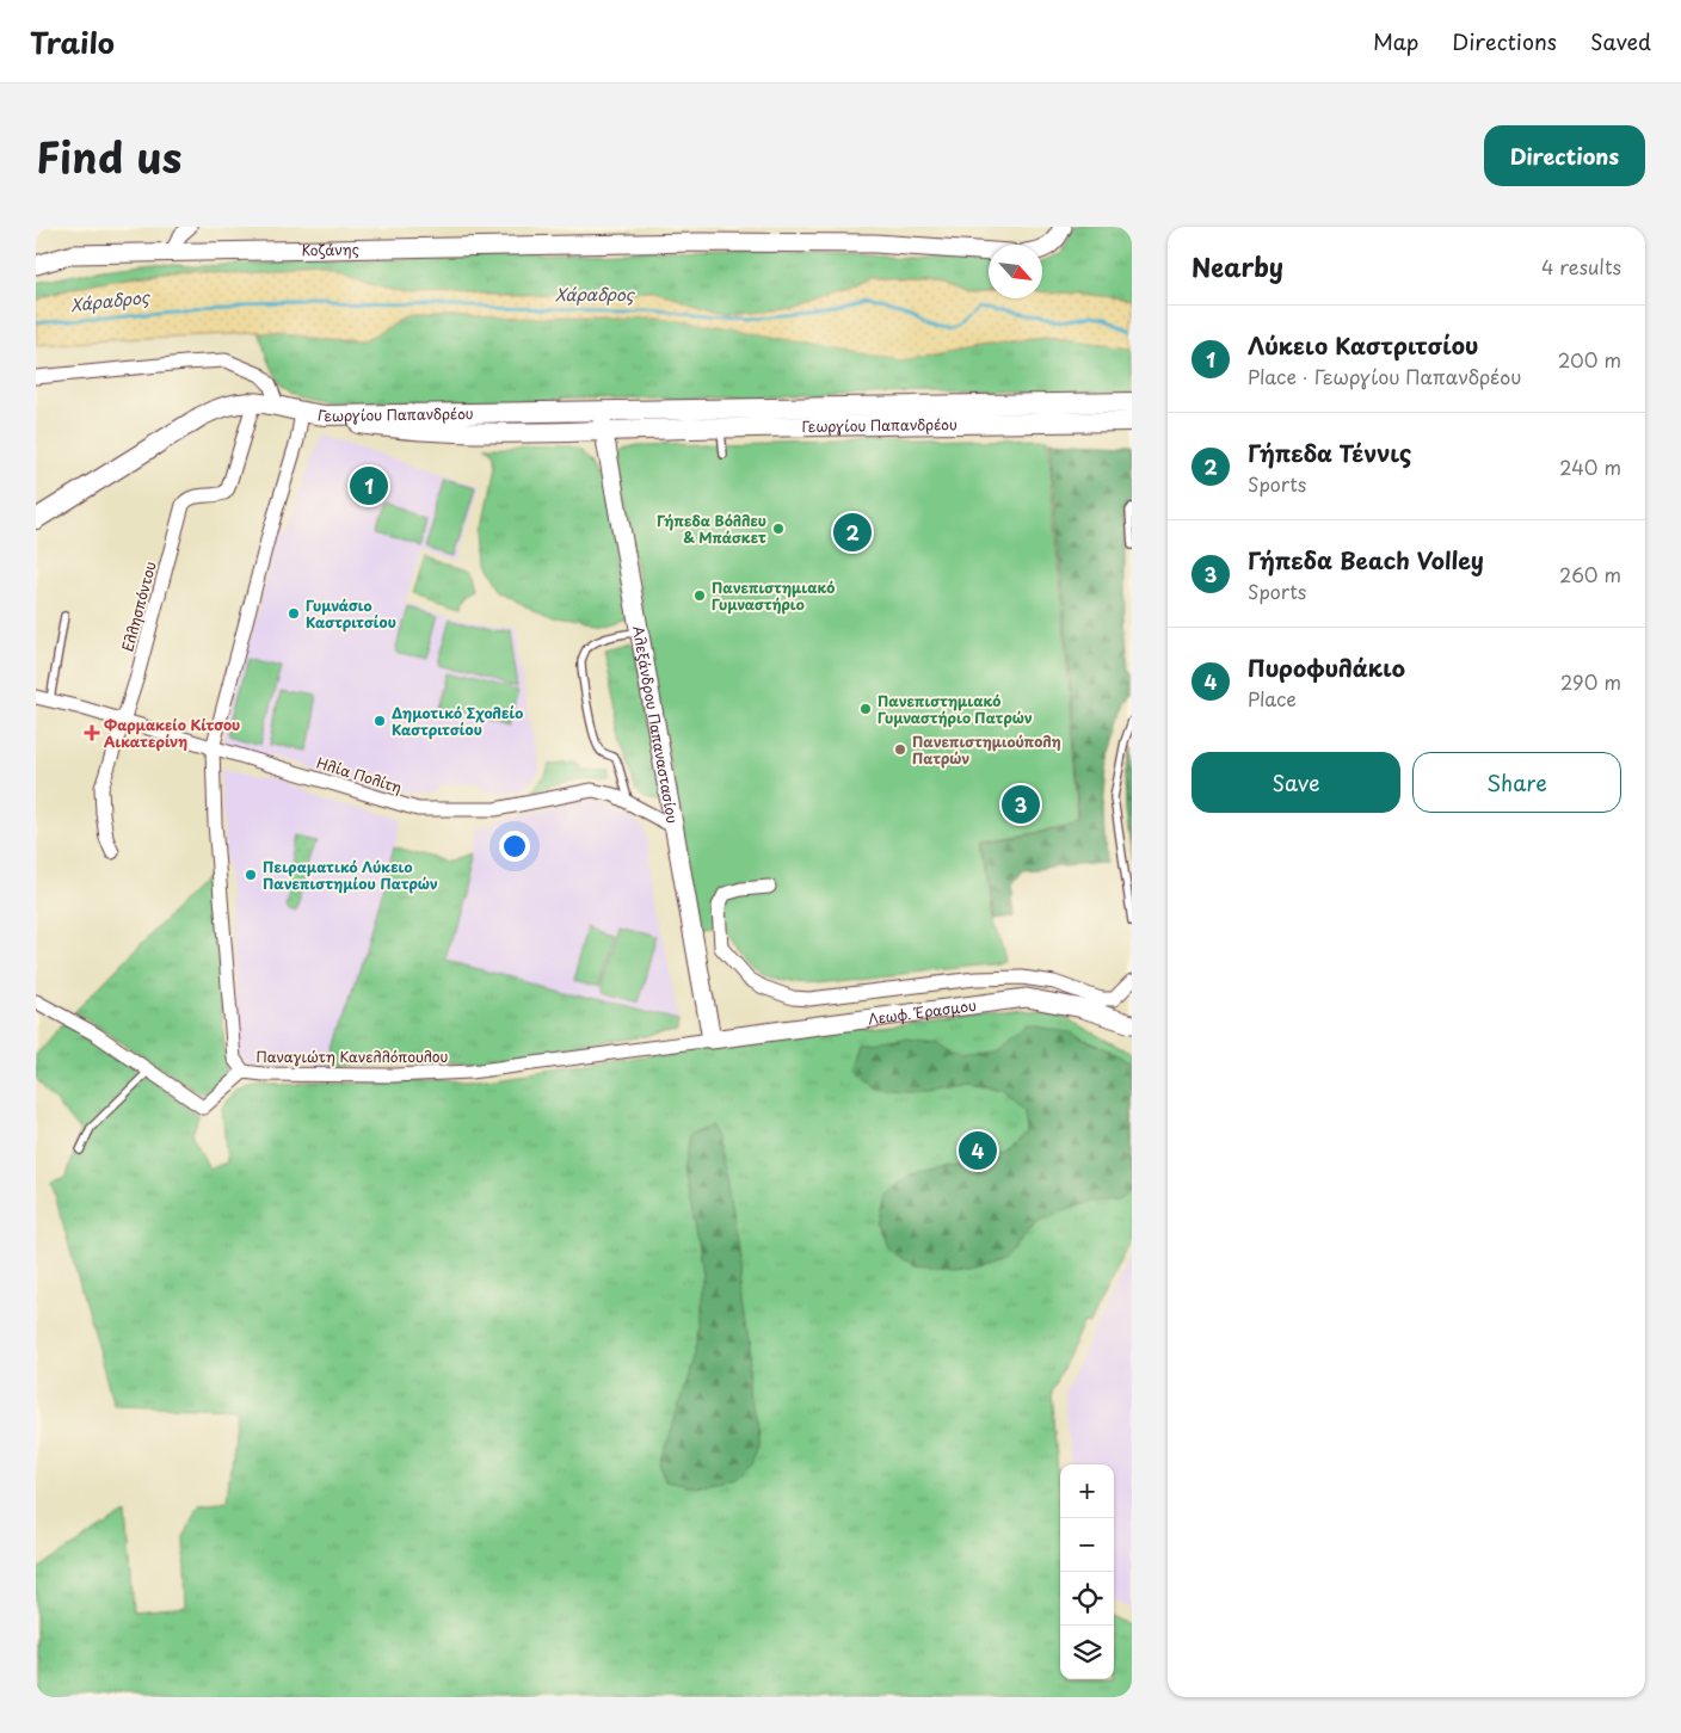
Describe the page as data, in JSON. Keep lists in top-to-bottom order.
{
  "streets": {
    "main road": ["Γεωργίου Παπανδρέου"],
    "street": [
      "Κοζάνης",
      "Ελλησπόντου",
      "Αλεξάνδρου Παπαναστασίου",
      "Ηλία Πολίτη",
      "Λεωφ. Έρασμου",
      "Παναγιώτη Κανελλόπουλου"
    ]
  },
  "crossings": [
    ["Γεωργίου Παπανδρέου", "Αλεξάνδρου Παπαναστασίου"],
    ["Ελλησπόντου", "Ηλία Πολίτη"],
    ["Αλεξάνδρου Παπαναστασίου", "Ηλία Πολίτη"],
    ["Αλεξάνδρου Παπαναστασίου", "Λεωφ. Έρασμου"],
    ["Αλεξάνδρου Παπαναστασίου", "Παναγιώτη Κανελλόπουλου"],
    ["Λεωφ. Έρασμου", "Παναγιώτη Κανελλόπουλου"]
  ],
  "water": ["Χάραδρος"],
  "places": {
    "other": [
      "Γήπεδα Βόλλευ & Μπάσκετ",
      "Πανεπιστημιακό Γυμναστήριο",
      "Γυμνάσιο Καστριτσίου",
      "Πανεπιστημιακό Γυμναστήριο Πατρών",
      "Δημοτικό Σχολείο Καστριτσίου",
      "Πανεπιστημιούπολη Πατρών",
      "Πειραματικό Λύκειο Πανεπιστημίου Πατρών"
    ],
    "health": ["Φαρμακείο Κίτσου Αικατερίνη"]
  },
  "north": "bottom right",
  "page": {
    "header": "Trailo",
    "nav": ["Map", "Directions", "Saved"],
    "title": "Find us",
    "buttons": [
      "Directions",
      ["Save", "Share"]
    ],
    "heading": ["Nearby", "4 results"],
    "list": [
      {
        "mark": "1",
        "name": "Λύκειο Καστριτσίου",
        "note": "Place · Γεωργίου Παπανδρέου",
        "value": "200 m"
      },
      {
        "mark": "2",
        "name": "Γήπεδα Τέννις",
        "note": "Sports",
        "value": "240 m"
      },
      {
        "mark": "3",
        "name": "Γήπεδα Beach Volley",
        "note": "Sports",
        "value": "260 m"
      },
      {
        "mark": "4",
        "name": "Πυροφυλάκιο",
        "note": "Place",
        "value": "290 m"
      }
    ],
    "pins": [
      "1",
      "2",
      "3",
      "4"
    ],
    "map_buttons": ["+", "−"]
  }
}
